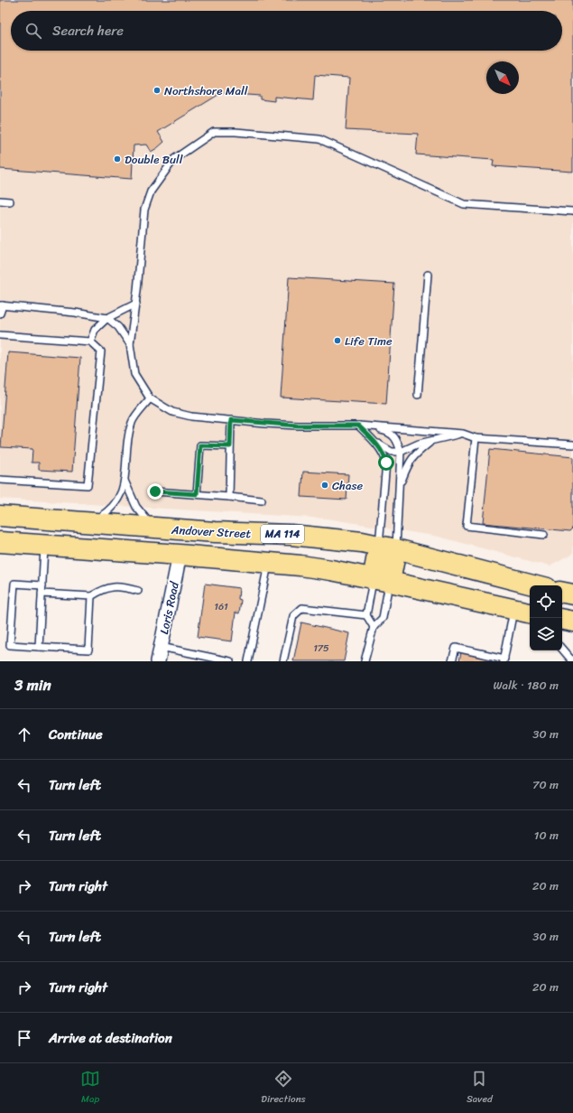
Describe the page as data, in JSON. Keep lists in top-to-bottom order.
{
  "streets": {
    "highway": ["Andover Street", "MA 114"],
    "street": ["Loris Road"]
  },
  "places": [
    "Northshore Mall",
    "Double Bull",
    "Life Time",
    "Chase"
  ],
  "house_numbers": ["161", "175"],
  "north": "bottom right",
  "page": {
    "search": "Search here",
    "heading": ["3 min", "Walk · 180 m"],
    "list": [
      ["Continue", "30 m"],
      ["Turn left", "70 m"],
      ["Turn left", "10 m"],
      ["Turn right", "20 m"],
      ["Turn left", "30 m"],
      ["Turn right", "20 m"],
      "Arrive at destination"
    ],
    "nav": ["Map", "Directions", "Saved"]
  }
}
